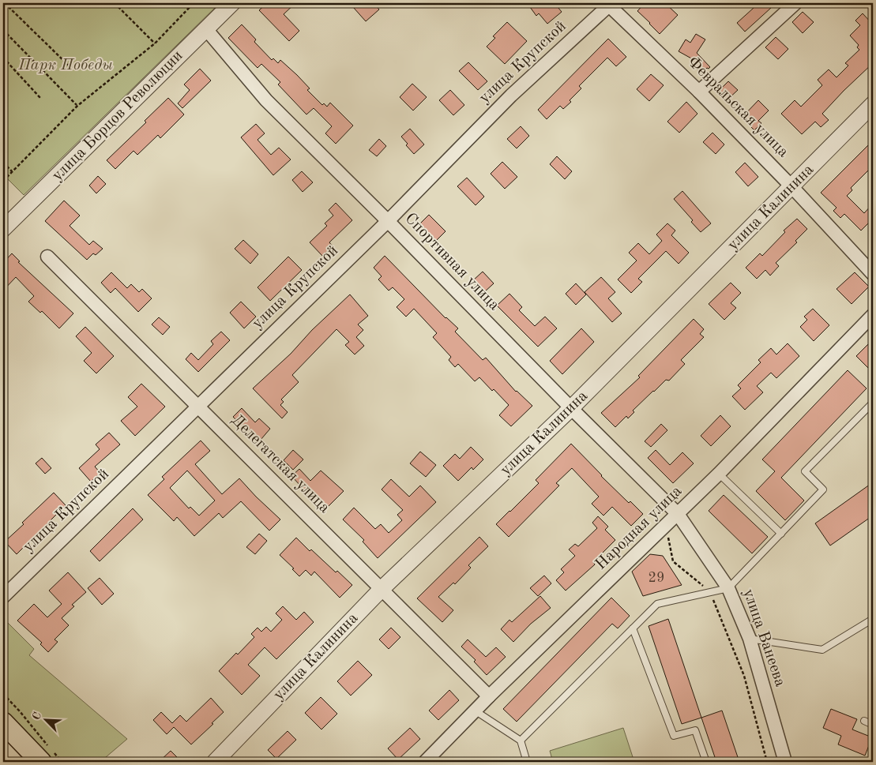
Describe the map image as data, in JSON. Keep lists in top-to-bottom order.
{
  "streets": {
    "street": [
      "улица Крупской",
      "Февральская улица",
      "улица Борцов Революции",
      "улица Калинина",
      "Спортивная улица",
      "Делегатская улица",
      "Народная улица",
      "улица Ванеева"
    ]
  },
  "crossings": [
    ["улица Крупской", "Февральская улица"],
    ["улица Крупской", "Спортивная улица"],
    ["улица Крупской", "Делегатская улица"],
    ["Февральская улица", "улица Калинина"],
    ["улица Борцов Революции", "Спортивная улица"],
    ["улица Калинина", "Спортивная улица"],
    ["улица Калинина", "Делегатская улица"],
    ["Спортивная улица", "Народная улица"],
    ["Спортивная улица", "улица Ванеева"],
    ["Делегатская улица", "Народная улица"],
    ["Народная улица", "улица Ванеева"]
  ],
  "parks": ["Парк Победы"],
  "house_numbers": ["29"],
  "north": "top left"
}
